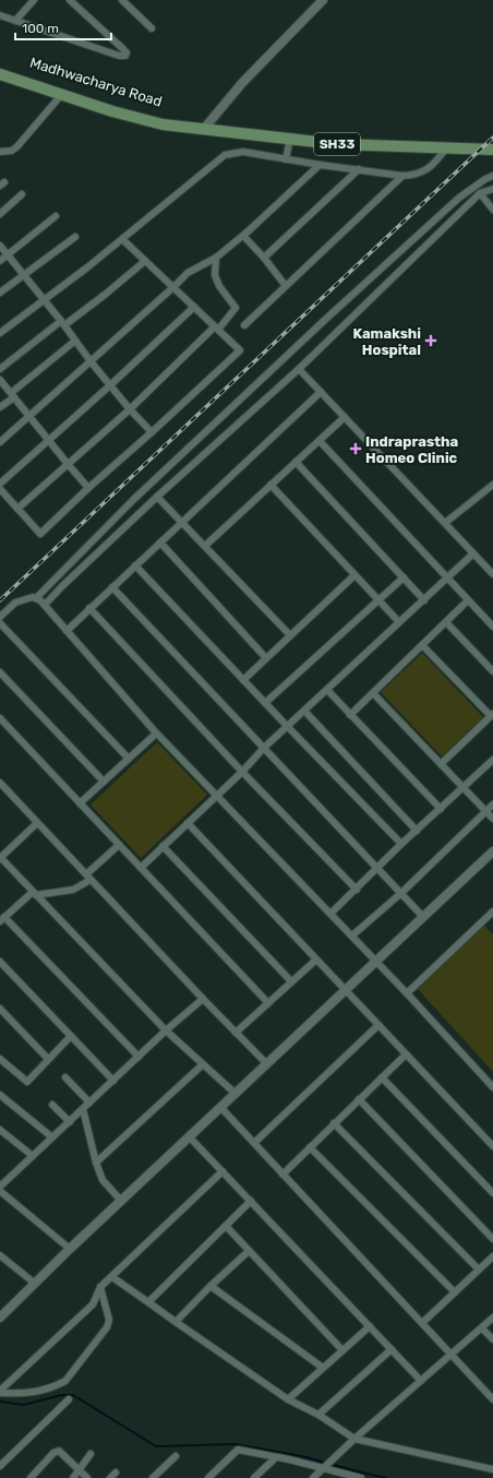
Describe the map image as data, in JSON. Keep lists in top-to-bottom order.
{
  "streets": {
    "main road": ["Madhwacharya Road", "SH33"]
  },
  "places": {
    "health": ["Kamakshi Hospital", "Indraprastha Homeo Clinic"]
  },
  "scale_bar": "100 m"
}
